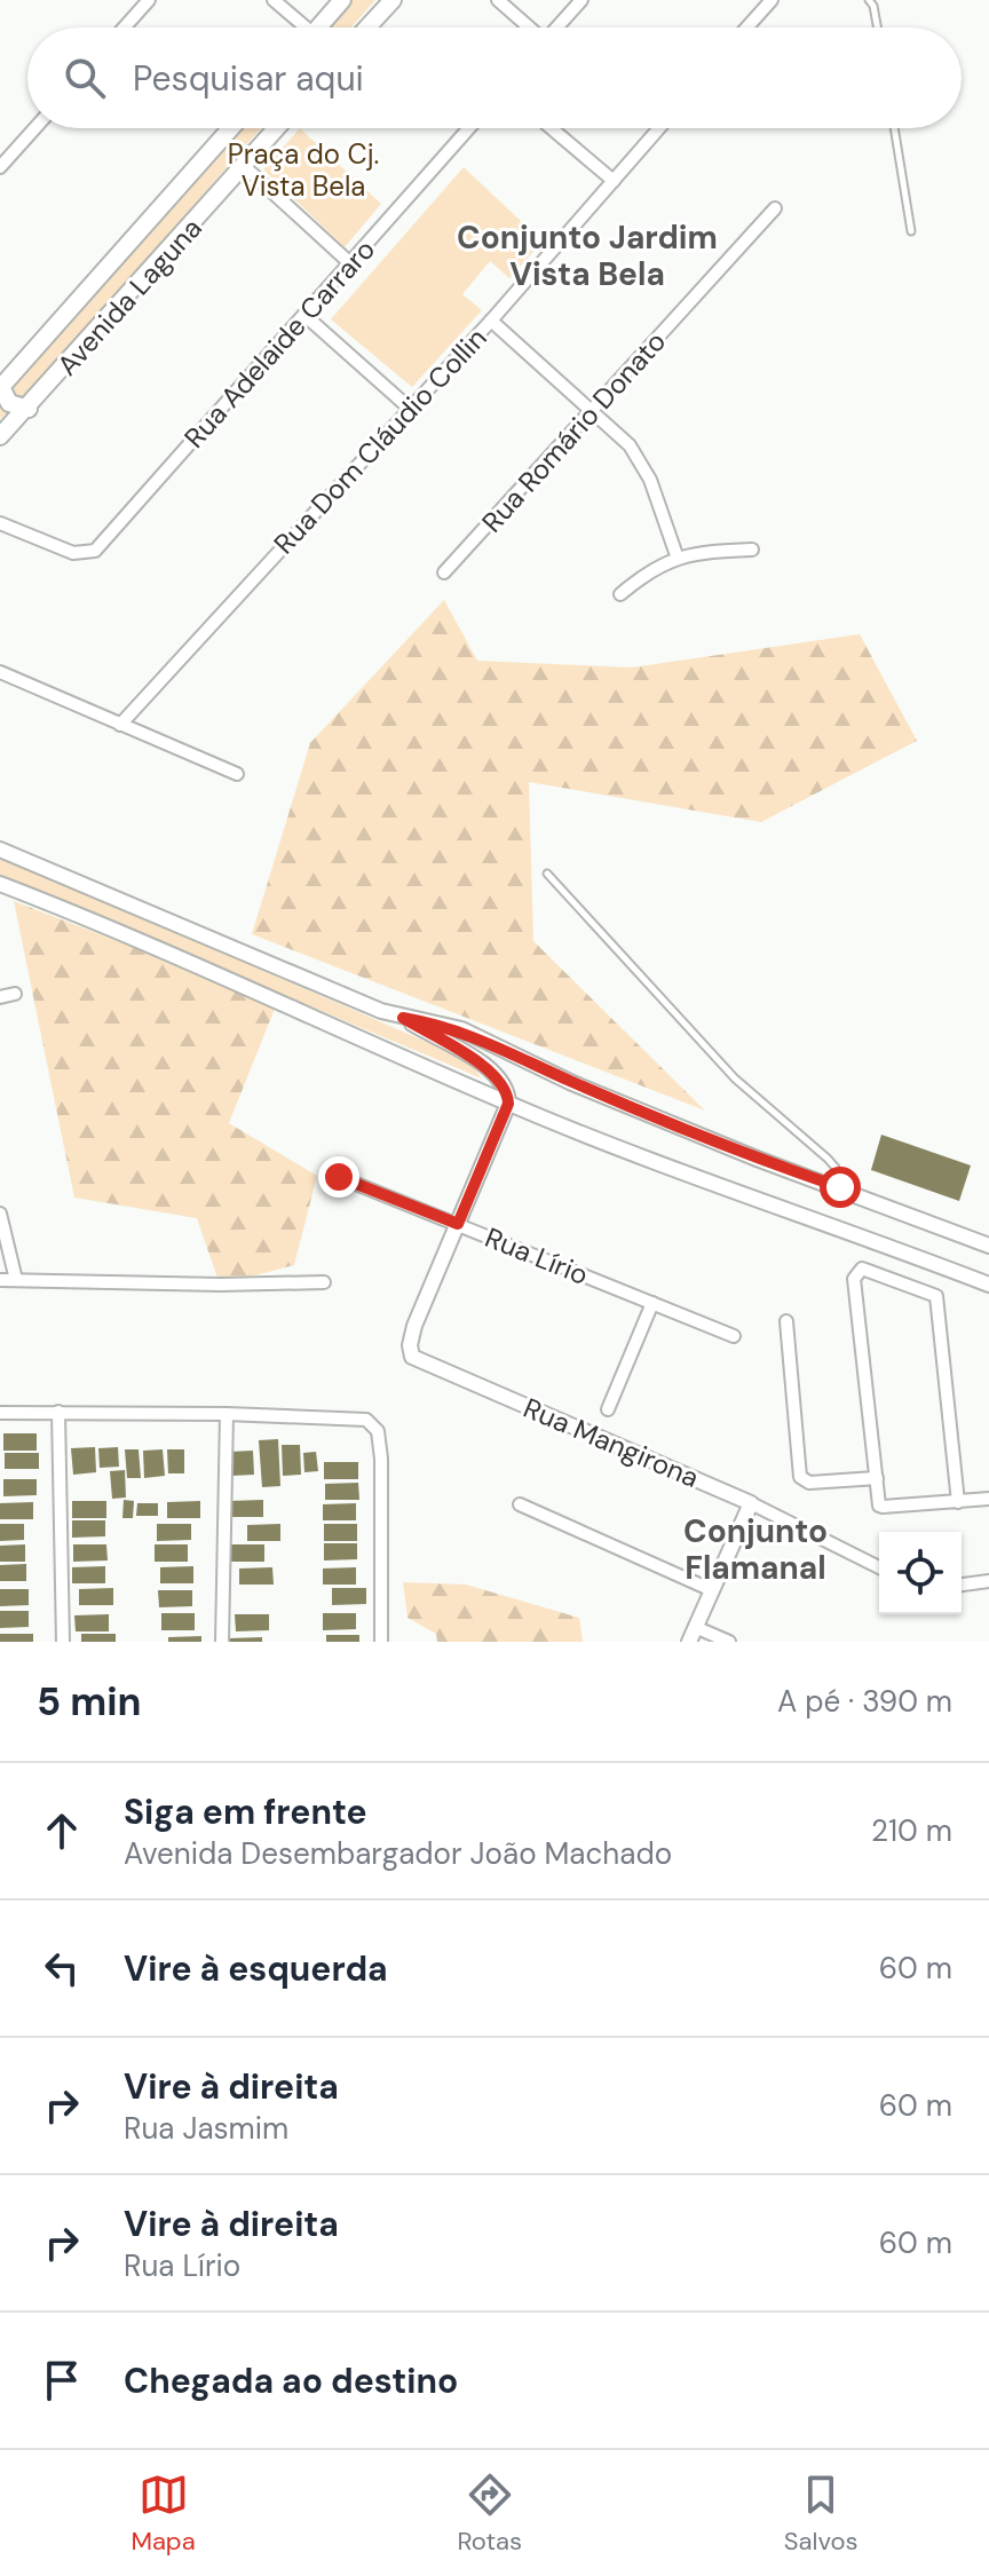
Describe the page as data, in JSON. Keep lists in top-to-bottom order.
{
  "streets": {
    "main road": ["Avenida Laguna"],
    "street": [
      "Rua Adelaide Carraro",
      "Rua Romário Donato",
      "Rua Dom Cláudio Collin",
      "Rua Lírio",
      "Rua Mangirona"
    ]
  },
  "crossings": [
    ["Rua Lírio", "Rua Mangirona"]
  ],
  "districts": ["Conjunto Jardim Vista Bela", "Conjunto Flamanal"],
  "parks": ["Praça do Cj. Vista Bela"],
  "page": {
    "search": "Pesquisar aqui",
    "heading": ["5 min", "A pé · 390 m"],
    "list": [
      ["Siga em frente", "Avenida Desembargador João Machado", "210 m"],
      ["Vire à esquerda", "60 m"],
      ["Vire à direita", "Rua Jasmim", "60 m"],
      ["Vire à direita", "Rua Lírio", "60 m"],
      "Chegada ao destino"
    ],
    "nav": ["Mapa", "Rotas", "Salvos"]
  }
}
